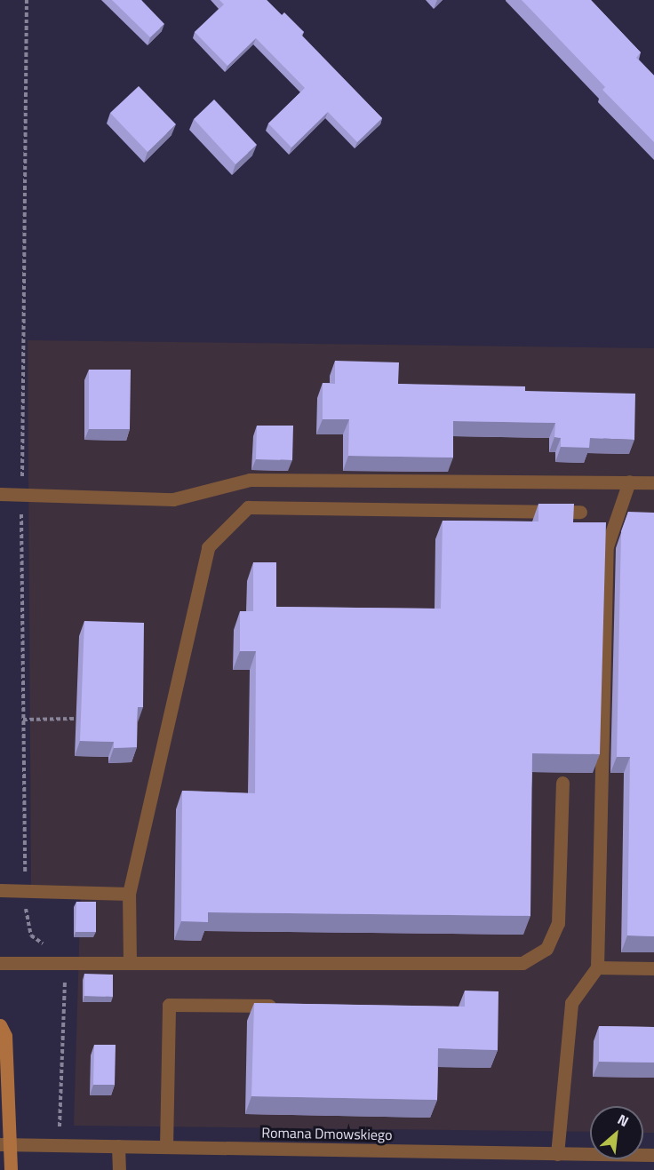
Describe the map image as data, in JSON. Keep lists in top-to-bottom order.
{
  "streets": {
    "street": ["Romana Dmowskiego"]
  },
  "north": "top right"
}
